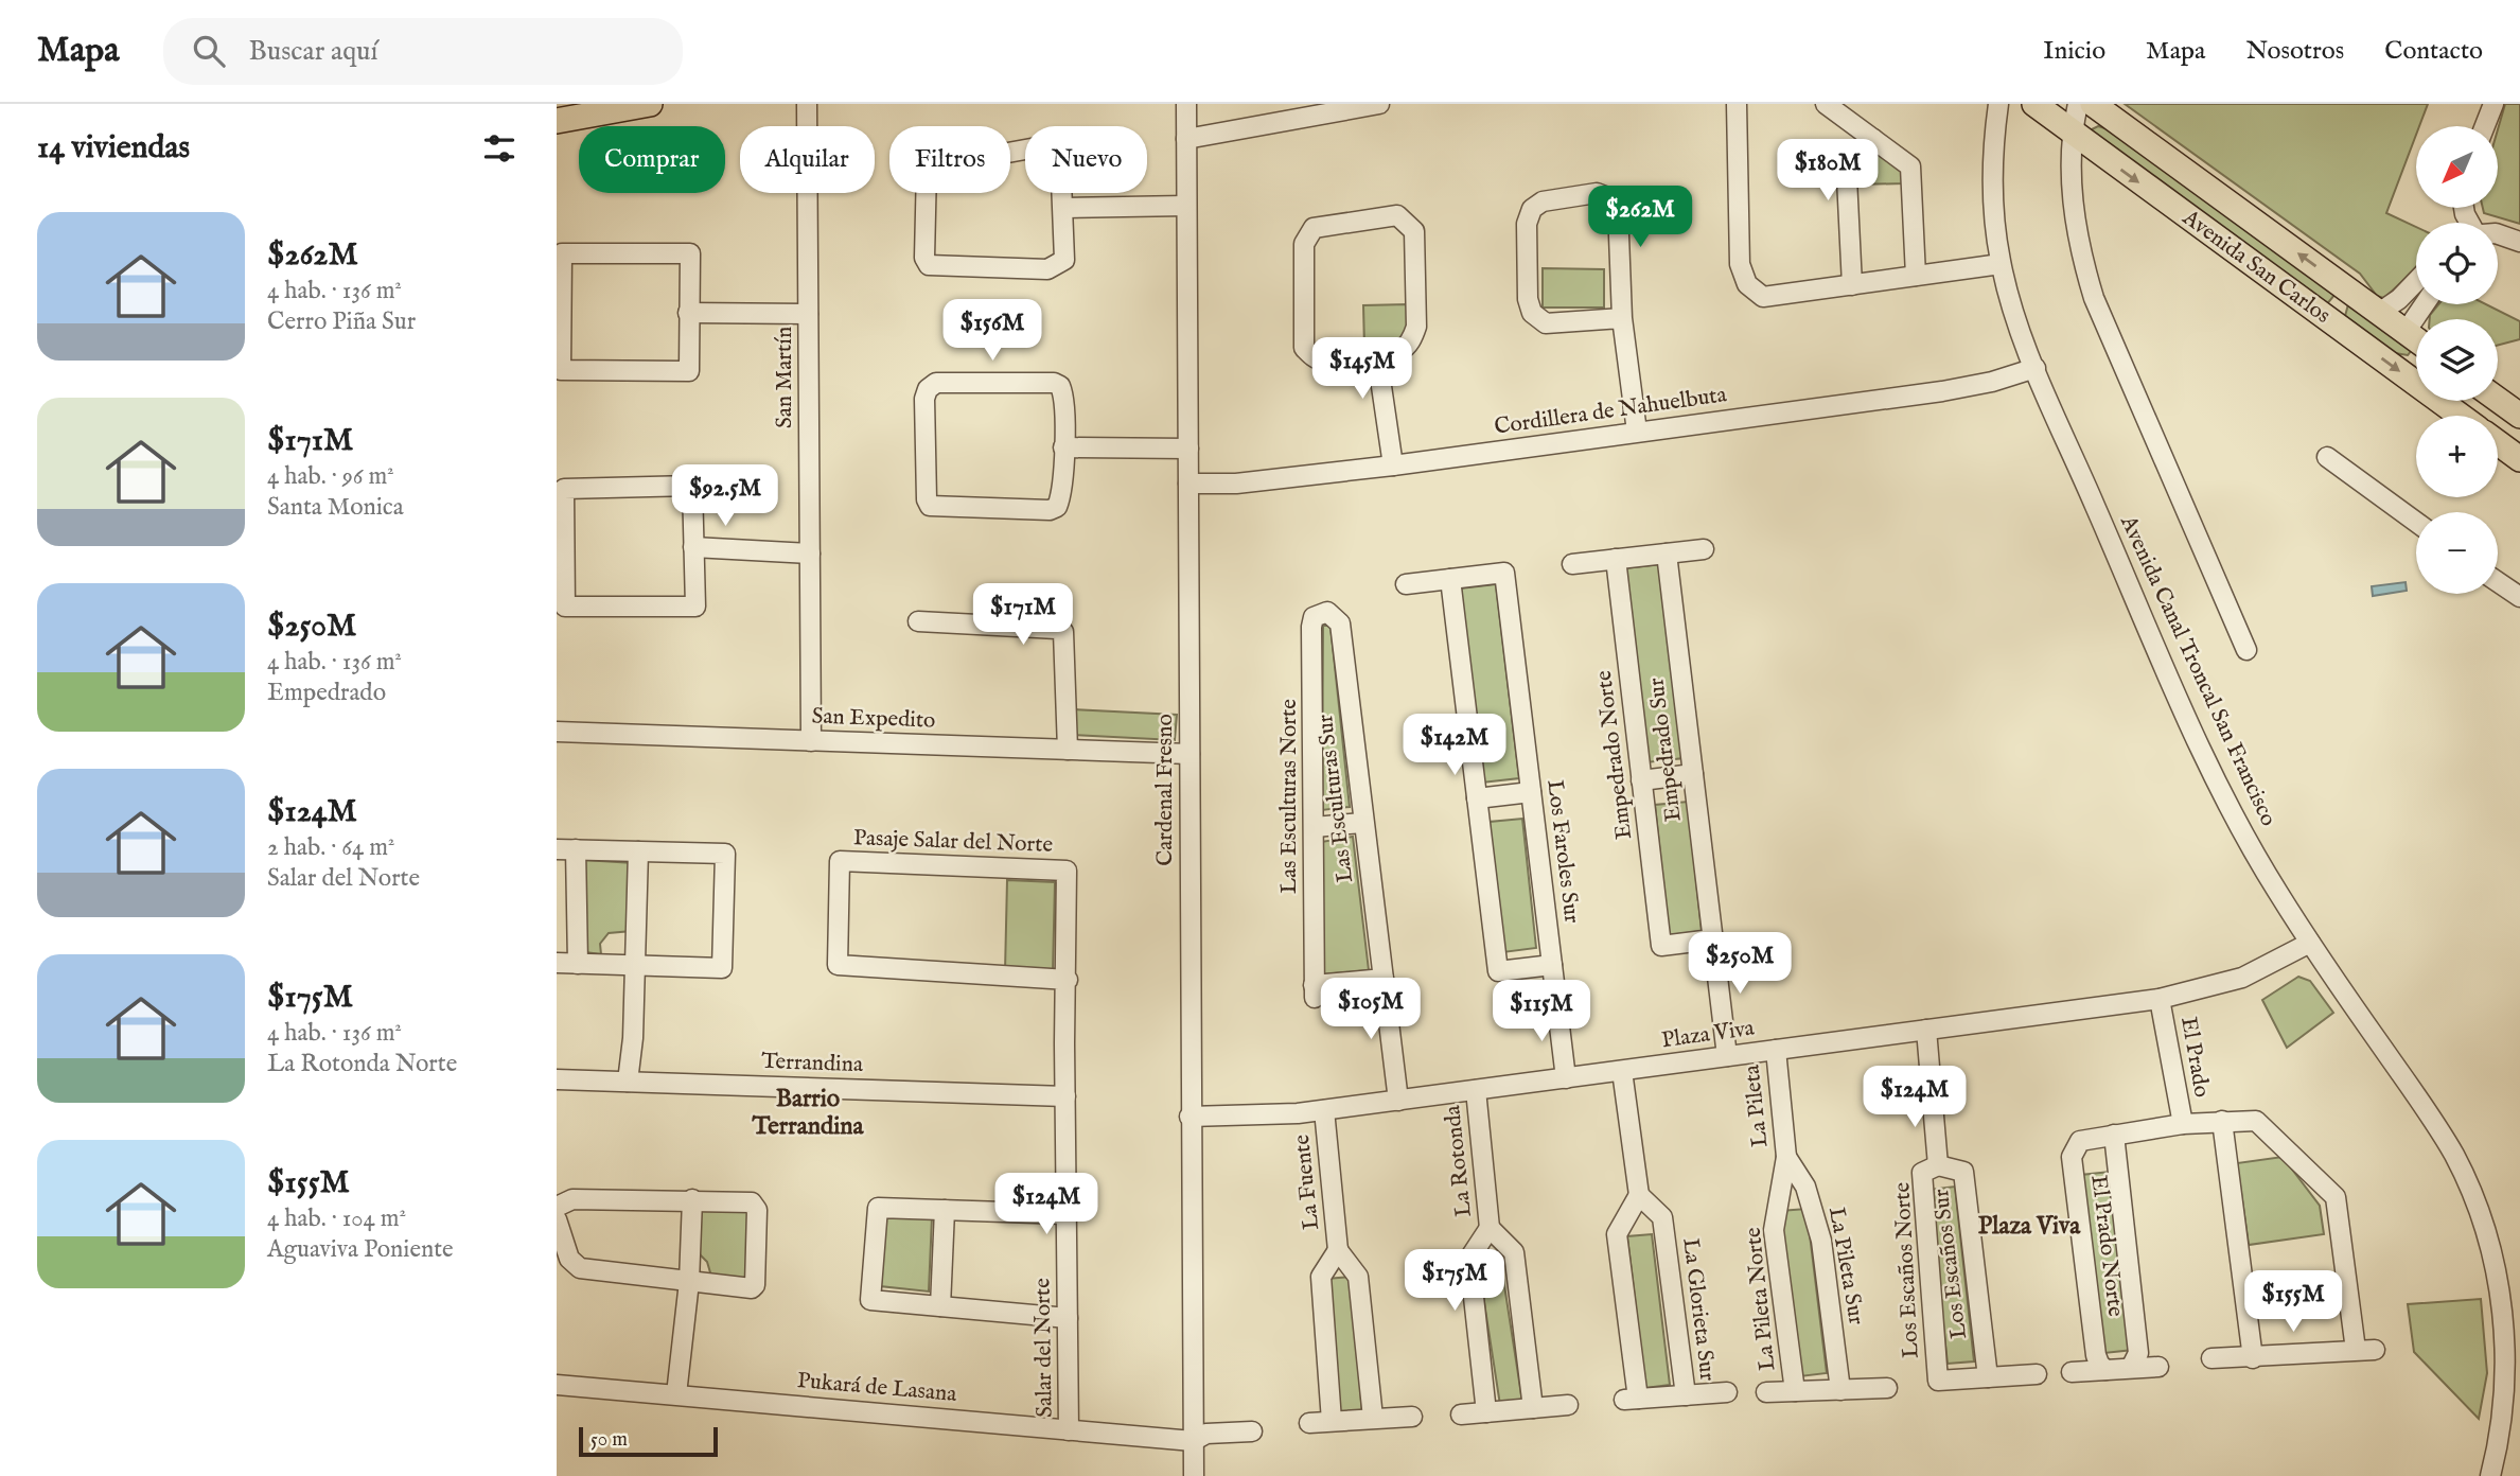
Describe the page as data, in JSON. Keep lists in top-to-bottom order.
{
  "streets": {
    "main road": ["Avenida San Carlos"],
    "street": [
      "San Martín",
      "Cordillera de Nahuelbuta",
      "Avenida Canal Troncal San Francisco",
      "San Expedito",
      "Empedrado Sur",
      "Empedrado Norte",
      "Cardenal Fresno",
      "Las Esculturas Norte",
      "Las Esculturas Sur",
      "Pasaje Salar del Norte",
      "Los Faroles Sur",
      "Plaza Viva",
      "El Prado",
      "Terrandina",
      "La Pileta",
      "La Rotonda",
      "La Fuente",
      "El Prado Norte",
      "Los Escaños Sur",
      "La Pileta Sur",
      "Los Escaños Norte",
      "La Pileta Norte",
      "La Glorieta Sur",
      "Salar del Norte",
      "Pukará de Lasana"
    ]
  },
  "crossings": [
    ["San Martín", "San Expedito"],
    ["Cordillera de Nahuelbuta", "Avenida Canal Troncal San Francisco"],
    ["Cordillera de Nahuelbuta", "Cardenal Fresno"],
    ["Avenida Canal Troncal San Francisco", "Plaza Viva"],
    ["San Expedito", "Cardenal Fresno"],
    ["Empedrado Sur", "Empedrado Norte"],
    ["Empedrado Sur", "Plaza Viva"],
    ["Cardenal Fresno", "Plaza Viva"],
    ["Cardenal Fresno", "Pukará de Lasana"],
    ["Las Esculturas Norte", "Las Esculturas Sur"],
    ["Las Esculturas Sur", "Plaza Viva"],
    ["Pasaje Salar del Norte", "Salar del Norte"],
    ["Los Faroles Sur", "Plaza Viva"],
    ["Plaza Viva", "El Prado"],
    ["Plaza Viva", "La Pileta"],
    ["Plaza Viva", "La Rotonda"],
    ["Plaza Viva", "La Fuente"],
    ["El Prado", "El Prado Norte"],
    ["Terrandina", "Salar del Norte"],
    ["La Pileta", "La Pileta Sur"],
    ["La Pileta", "La Pileta Norte"],
    ["Los Escaños Sur", "Los Escaños Norte"],
    ["La Pileta Sur", "La Pileta Norte"],
    ["Salar del Norte", "Pukará de Lasana"]
  ],
  "districts": ["Barrio Terrandina", "Plaza Viva"],
  "scale_bar": "50 m",
  "north": "bottom left",
  "page": {
    "header": "Mapa",
    "search": "Buscar aquí",
    "nav": [
      "Inicio",
      "Mapa",
      "Nosotros",
      "Contacto"
    ],
    "heading": "14 viviendas",
    "map_buttons": ["+", "−"],
    "chip": [
      "Comprar",
      "Alquilar",
      "Filtros",
      "Nuevo"
    ],
    "price": [
      "$180M",
      "$262M",
      "$156M",
      "$145M",
      "$92.5M",
      "$171M",
      "$142M",
      "$250M",
      "$105M",
      "$115M",
      "$124M",
      "$124M",
      "$175M",
      "$155M"
    ],
    "list": [
      {
        "name": "$262M",
        "note": "4 hab. · 136 m² · Cerro Piña Sur"
      },
      {
        "name": "$171M",
        "note": "4 hab. · 96 m² · Santa Monica"
      },
      {
        "name": "$250M",
        "note": "4 hab. · 136 m² · Empedrado"
      },
      {
        "name": "$124M",
        "note": "2 hab. · 64 m² · Salar del Norte"
      },
      {
        "name": "$175M",
        "note": "4 hab. · 136 m² · La Rotonda Norte"
      },
      {
        "name": "$155M",
        "note": "4 hab. · 104 m² · Aguaviva Poniente"
      }
    ],
    "scale": "50 m"
  }
}
